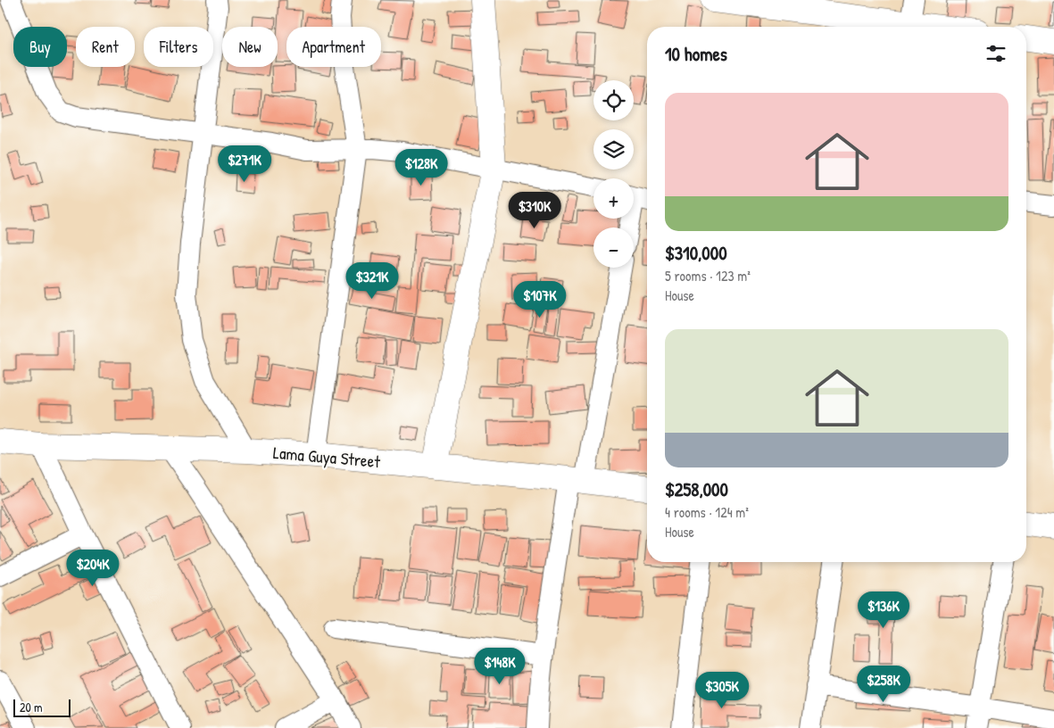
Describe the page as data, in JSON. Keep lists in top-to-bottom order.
{
  "streets": {
    "street": ["Lama Guya Street"]
  },
  "scale_bar": "20 m",
  "page": {
    "chip": [
      "Buy",
      "Rent",
      "Filters",
      "New",
      "Apartment"
    ],
    "heading": "10 homes",
    "map_buttons": ["+", "−"],
    "list": [
      {
        "name": "$310,000",
        "note": "5 rooms · 123 m² · House"
      },
      {
        "name": "$258,000",
        "note": "4 rooms · 124 m² · House"
      }
    ],
    "price": [
      "$271K",
      "$128K",
      "$310K",
      "$321K",
      "$107K",
      "$204K",
      "$136K",
      "$148K",
      "$258K",
      "$305K"
    ],
    "scale": "20 m"
  }
}
